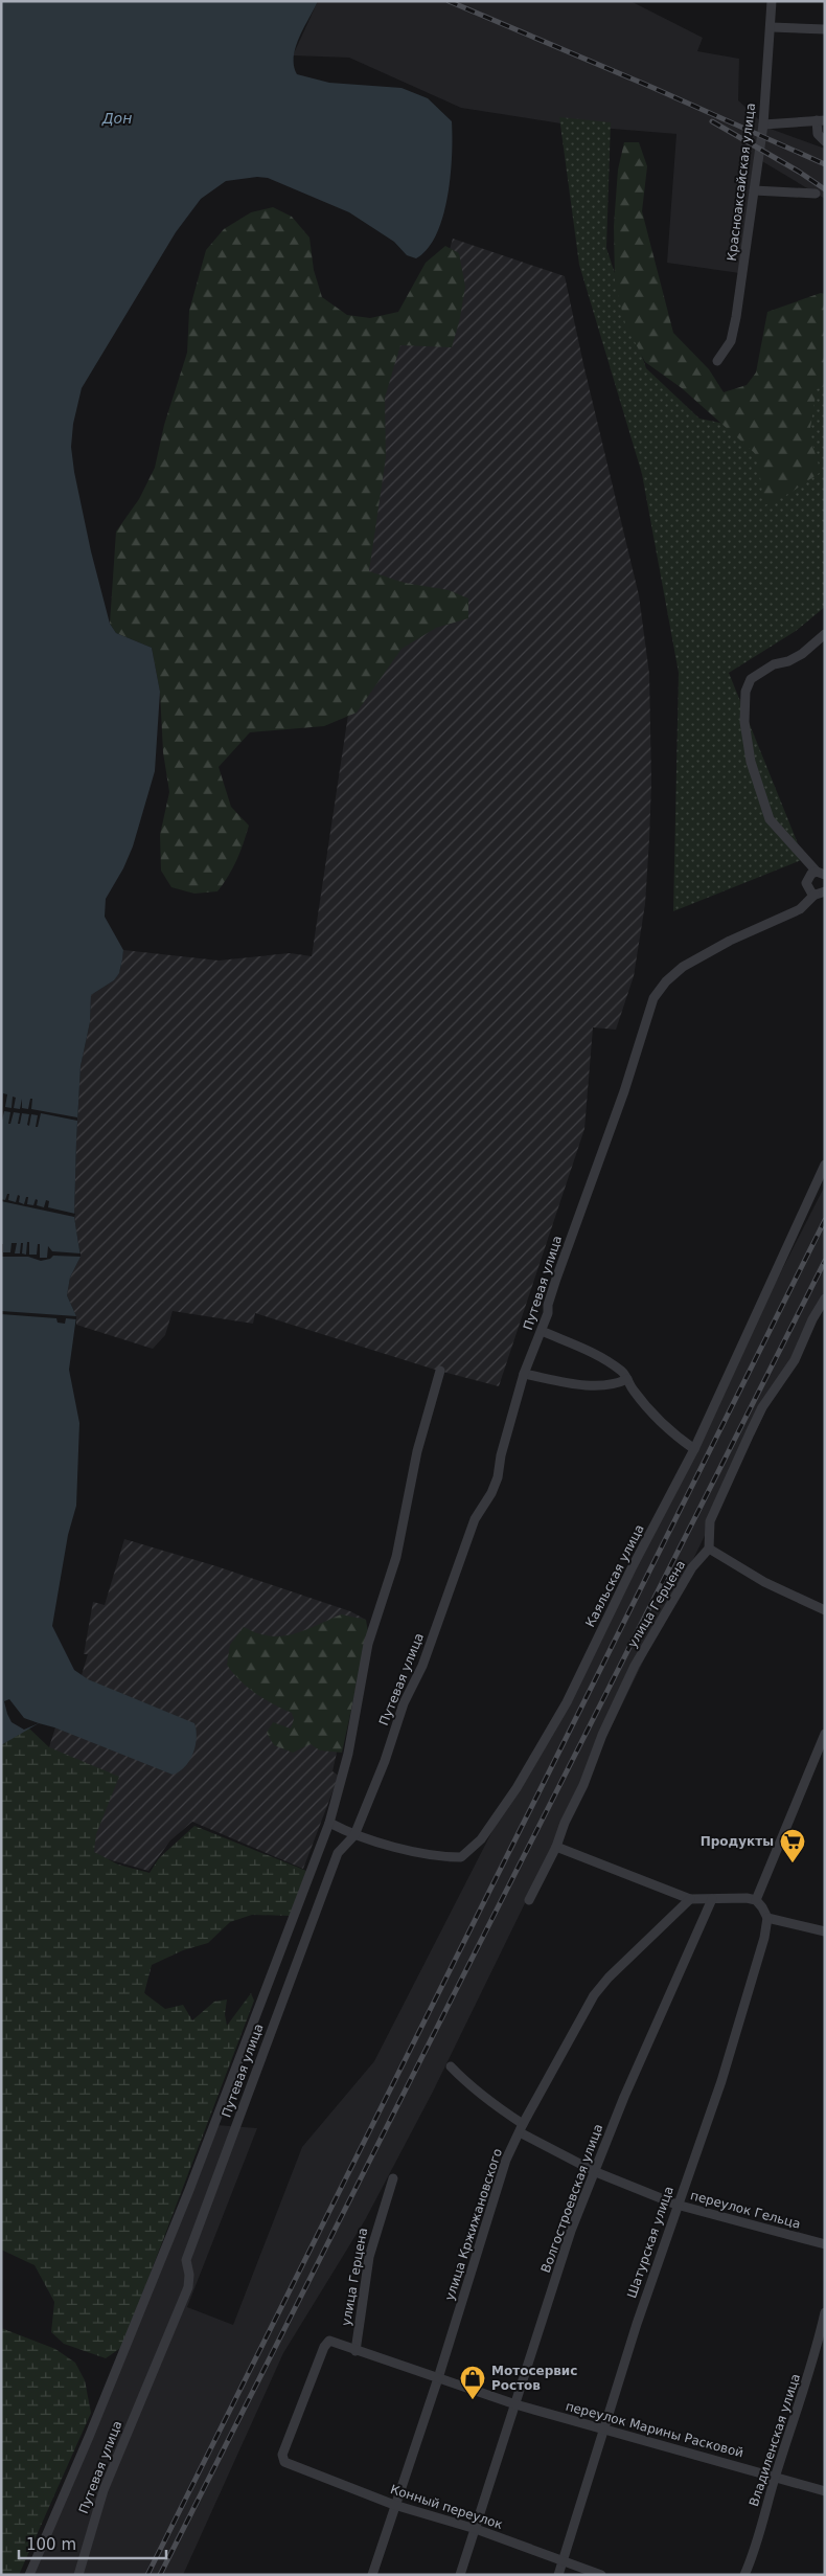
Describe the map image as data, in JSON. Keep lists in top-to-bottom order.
{
  "streets": {
    "street": [
      "Красноаксайская улица",
      "Путевая улица",
      "Каяльская улица",
      "улица Герцена",
      "Волгостроевская улица",
      "переулок Гельца",
      "улица Кржижановского",
      "Шатурская улица",
      "переулок Марины Расковой",
      "Владиленская улица",
      "Конный переулок"
    ]
  },
  "crossings": [
    ["Путевая улица", "Каяльская улица"],
    ["улица Герцена", "переулок Марины Расковой"],
    ["улица Герцена", "Конный переулок"],
    ["Волгостроевская улица", "переулок Гельца"],
    ["Волгостроевская улица", "переулок Марины Расковой"],
    ["Волгостроевская улица", "Конный переулок"],
    ["переулок Гельца", "улица Кржижановского"],
    ["переулок Гельца", "Шатурская улица"],
    ["улица Кржижановского", "переулок Марины Расковой"],
    ["улица Кржижановского", "Конный переулок"],
    ["Шатурская улица", "переулок Марины Расковой"],
    ["Шатурская улица", "Конный переулок"],
    ["переулок Марины Расковой", "Владиленская улица"]
  ],
  "water": ["Дон"],
  "places": {
    "supermarket": ["Продукты"],
    "shop": ["Мотосервис Ростов"]
  },
  "scale_bar": "100 m"
}
